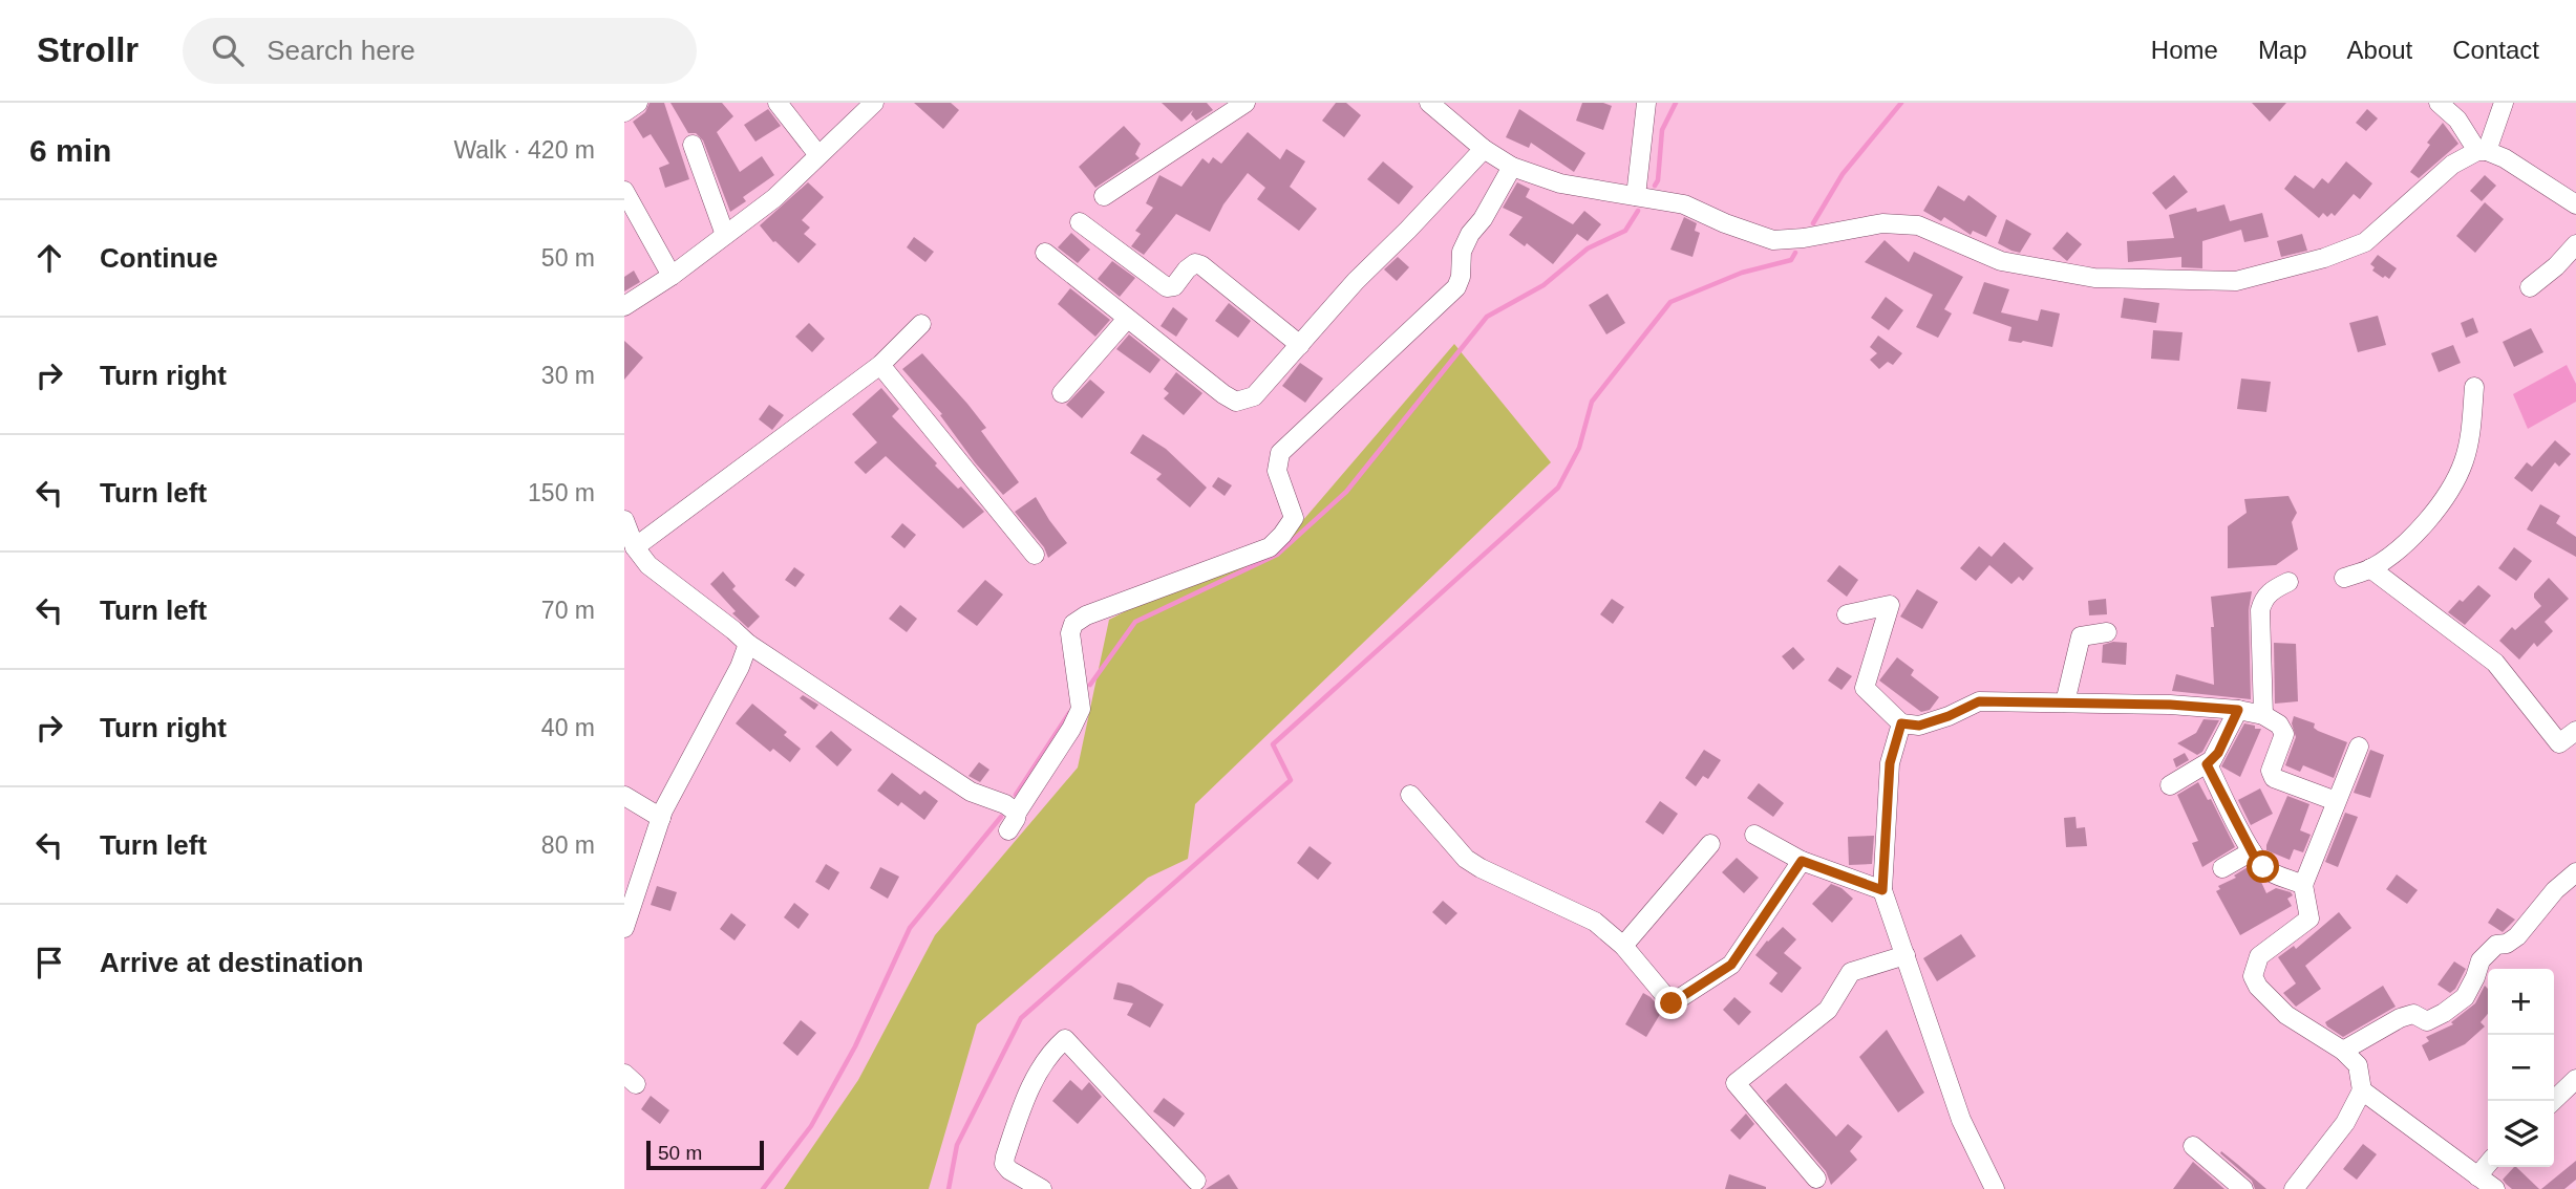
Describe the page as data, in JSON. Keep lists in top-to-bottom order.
{
  "scale_bar": "50 m",
  "page": {
    "header": "Strollr",
    "search": "Search here",
    "nav": [
      "Home",
      "Map",
      "About",
      "Contact"
    ],
    "heading": ["6 min", "Walk · 420 m"],
    "list": [
      ["Continue", "50 m"],
      ["Turn right", "30 m"],
      ["Turn left", "150 m"],
      ["Turn left", "70 m"],
      ["Turn right", "40 m"],
      ["Turn left", "80 m"],
      "Arrive at destination"
    ],
    "map_buttons": ["+", "−"],
    "scale": "50 m"
  }
}
